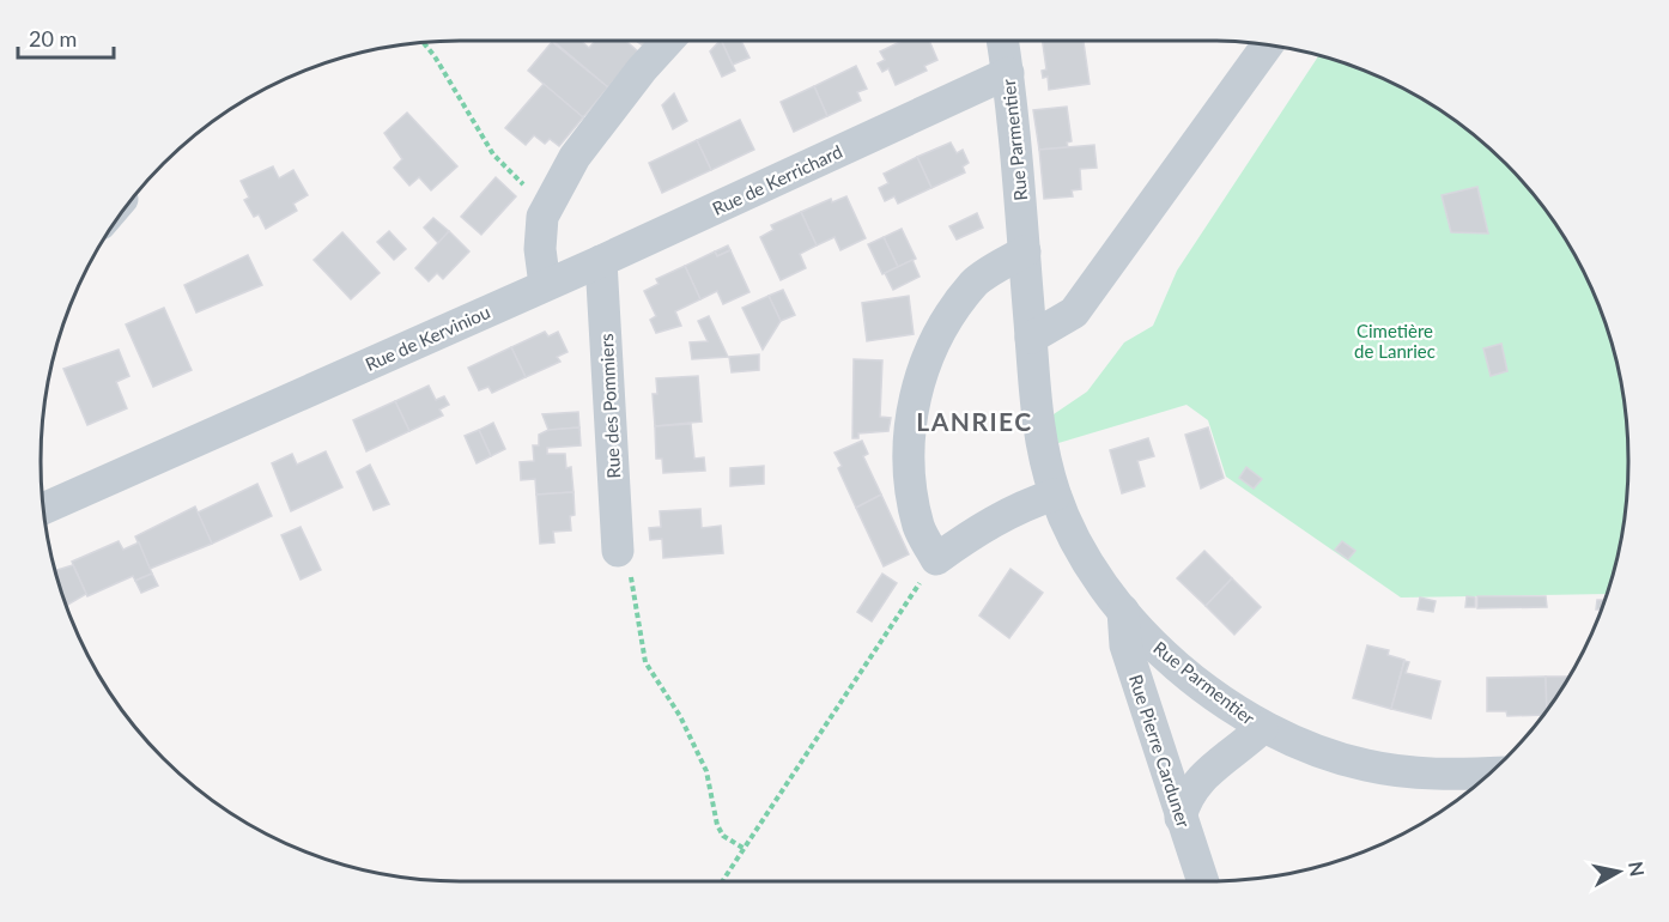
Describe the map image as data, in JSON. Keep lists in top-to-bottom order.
{
  "streets": {
    "street": [
      "Rue Parmentier",
      "Rue de Kerrichard",
      "Rue de Kerviniou",
      "Rue des Pommiers",
      "Rue Pierre Carduner"
    ]
  },
  "crossings": [
    ["Rue Parmentier", "Rue de Kerrichard"],
    ["Rue Parmentier", "Rue Pierre Carduner"],
    ["Rue de Kerrichard", "Rue de Kerviniou"],
    ["Rue de Kerrichard", "Rue des Pommiers"]
  ],
  "districts": ["LANRIEC"],
  "parks": ["Cimetière de Lanriec"],
  "scale_bar": "20 m",
  "north": "right"
}
